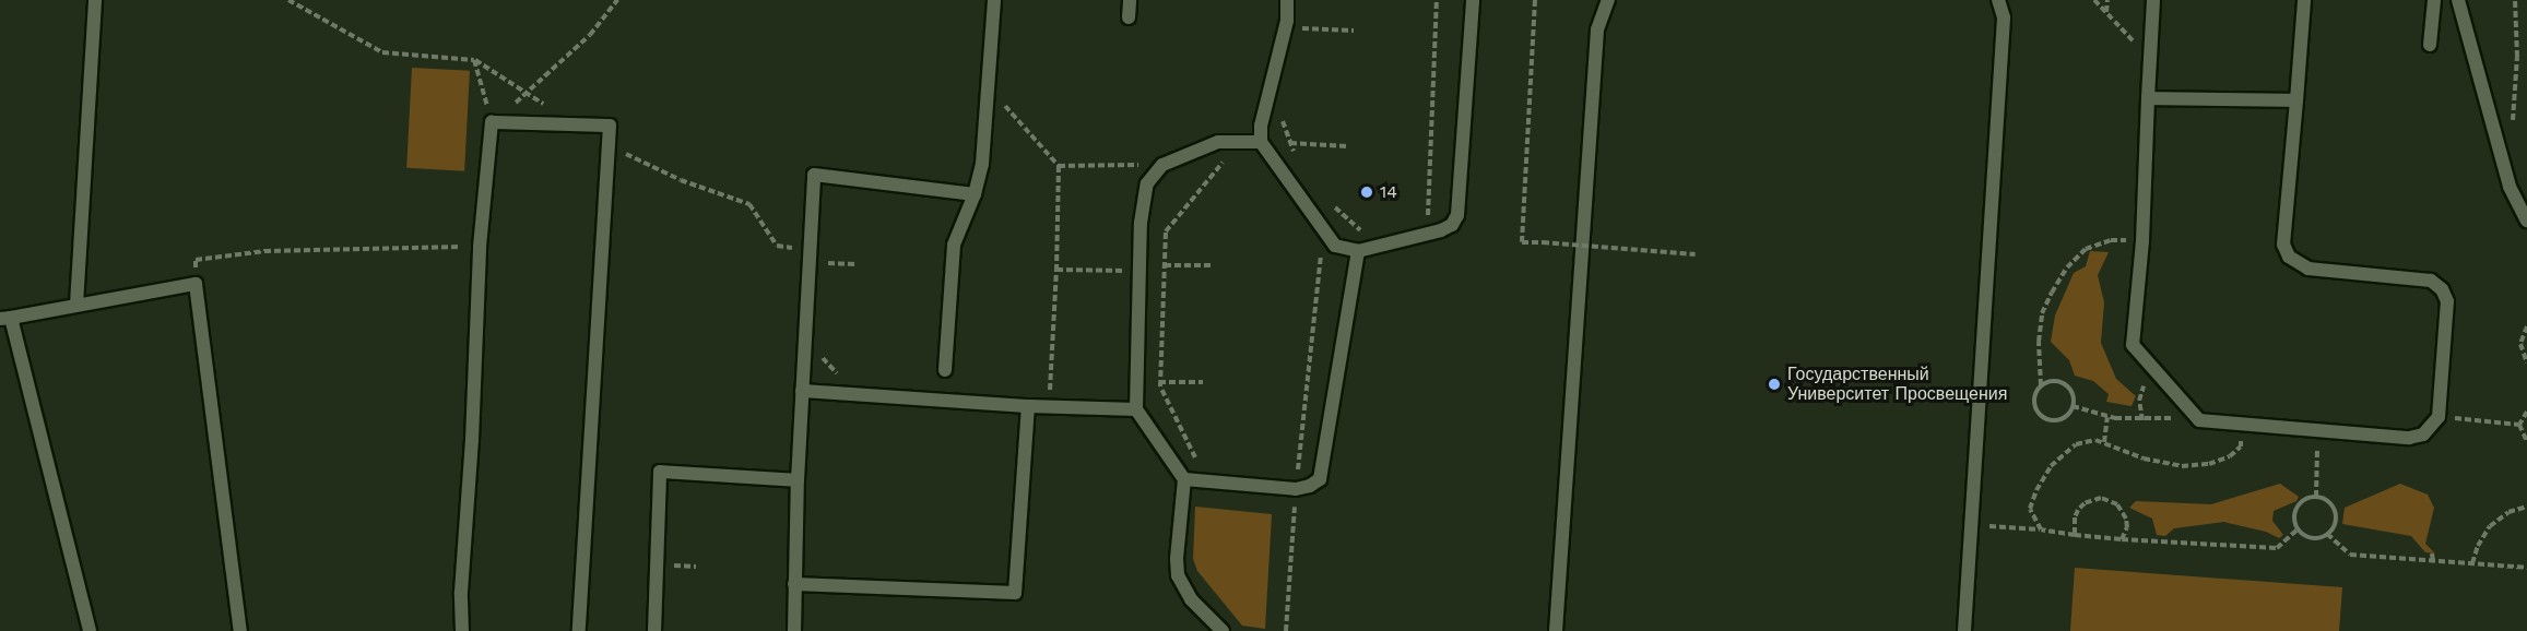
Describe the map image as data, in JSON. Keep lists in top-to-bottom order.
{
  "places": ["14", "Государственный Университет Просвещения"]
}
